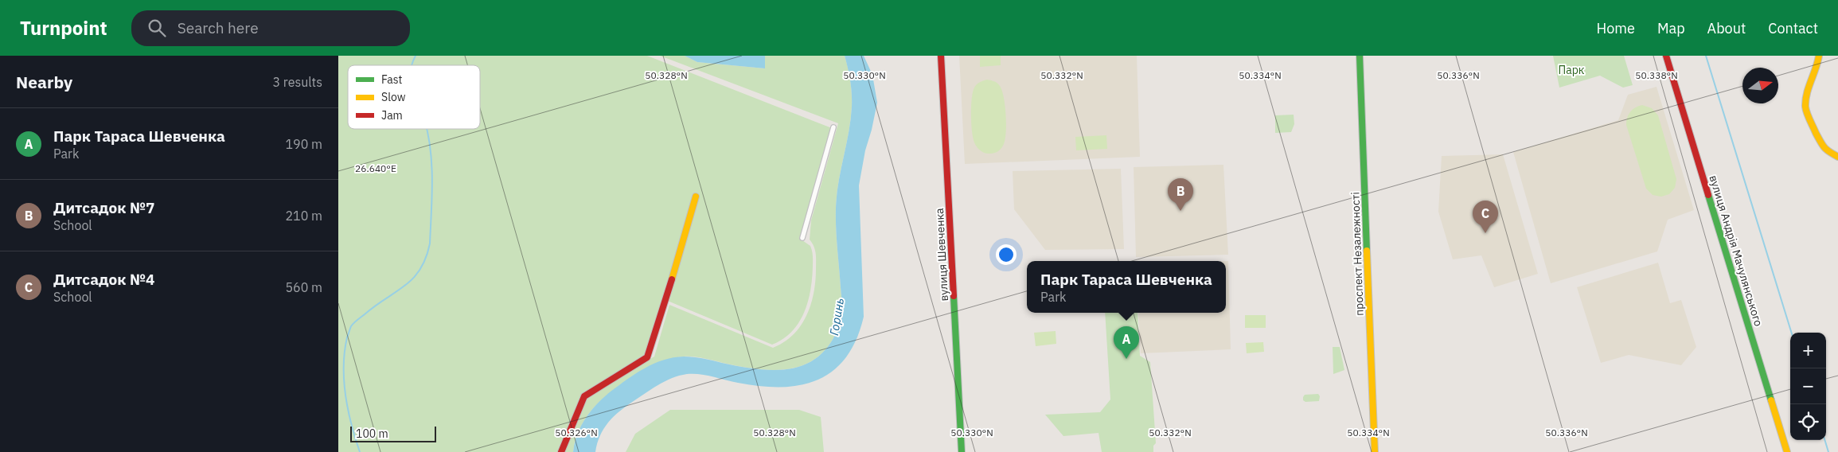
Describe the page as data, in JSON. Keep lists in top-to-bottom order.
{
  "streets": {
    "street": ["вулиця Андрія Мачулянського", "проспект Незалежності", "вулиця Шевченка"]
  },
  "water": ["Горинь"],
  "parks": ["Парк"],
  "legend": ["Fast", "Slow", "Jam"],
  "scale_bar": "100 m",
  "north": "right",
  "page": {
    "header": "Turnpoint",
    "search": "Search here",
    "nav": [
      "Home",
      "Map",
      "About",
      "Contact"
    ],
    "heading": ["Nearby", "3 results"],
    "list": [
      {
        "mark": "A",
        "name": "Парк Тараса Шевченка",
        "note": "Park",
        "value": "190 m"
      },
      {
        "mark": "B",
        "name": "Дитсадок №7",
        "note": "School",
        "value": "210 m"
      },
      {
        "mark": "C",
        "name": "Дитсадок №4",
        "note": "School",
        "value": "560 m"
      }
    ],
    "pins": ["B", "C", "A"],
    "popup": ["Парк Тараса Шевченка", "Park"],
    "map_buttons": ["+", "−"],
    "scale": "100 m"
  },
  "coordinates": [
    "50.328°N",
    "50.330°N",
    "50.332°N",
    "50.334°N",
    "50.336°N",
    "50.338°N",
    "26.640°E",
    "50.326°N"
  ]
}
